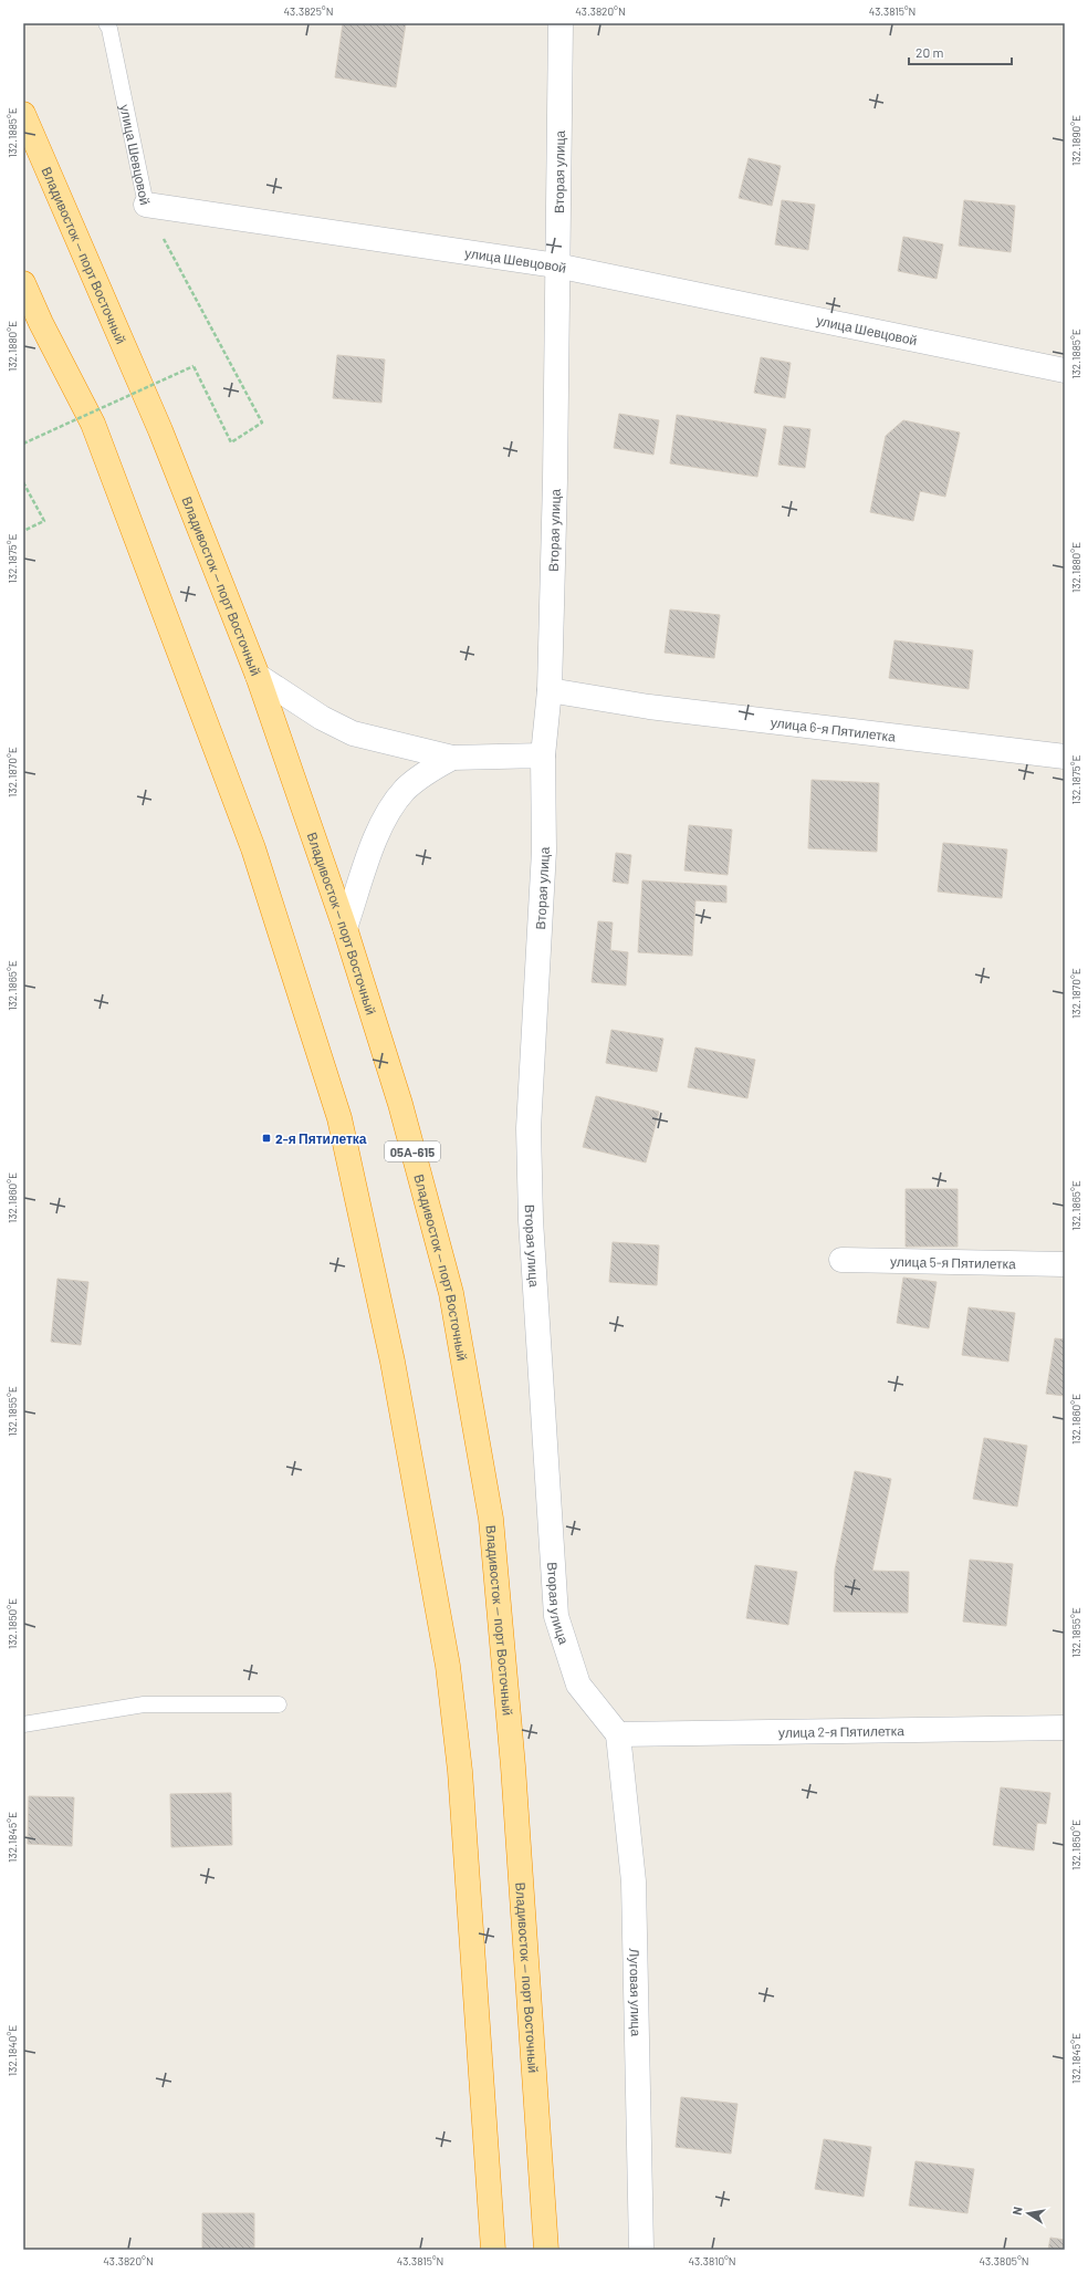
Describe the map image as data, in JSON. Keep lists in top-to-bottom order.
{
  "streets": {
    "highway": ["Владивосток — порт Восточный", "05А-615"],
    "main road": [
      "улица Шевцовой",
      "Вторая улица",
      "улица 6-я Пятилетка",
      "улица 5-я Пятилетка",
      "улица 2-я Пятилетка",
      "Луговая улица"
    ]
  },
  "crossings": [
    ["улица Шевцовой", "Вторая улица"],
    ["Вторая улица", "улица 6-я Пятилетка"],
    ["Вторая улица", "улица 2-я Пятилетка"],
    ["Вторая улица", "Луговая улица"],
    ["улица 2-я Пятилетка", "Луговая улица"]
  ],
  "places": {
    "transit": ["2-я Пятилетка"]
  },
  "scale_bar": "20 m",
  "north": "left",
  "coordinates": [
    "43.3825°N",
    "43.3820°N",
    "43.3815°N",
    "132.1885°E",
    "132.1890°E",
    "132.1880°E",
    "132.1875°E",
    "132.1870°E",
    "132.1865°E",
    "132.1860°E",
    "132.1855°E",
    "132.1850°E",
    "132.1845°E",
    "132.1840°E",
    "43.3810°N",
    "43.3805°N"
  ]
}
